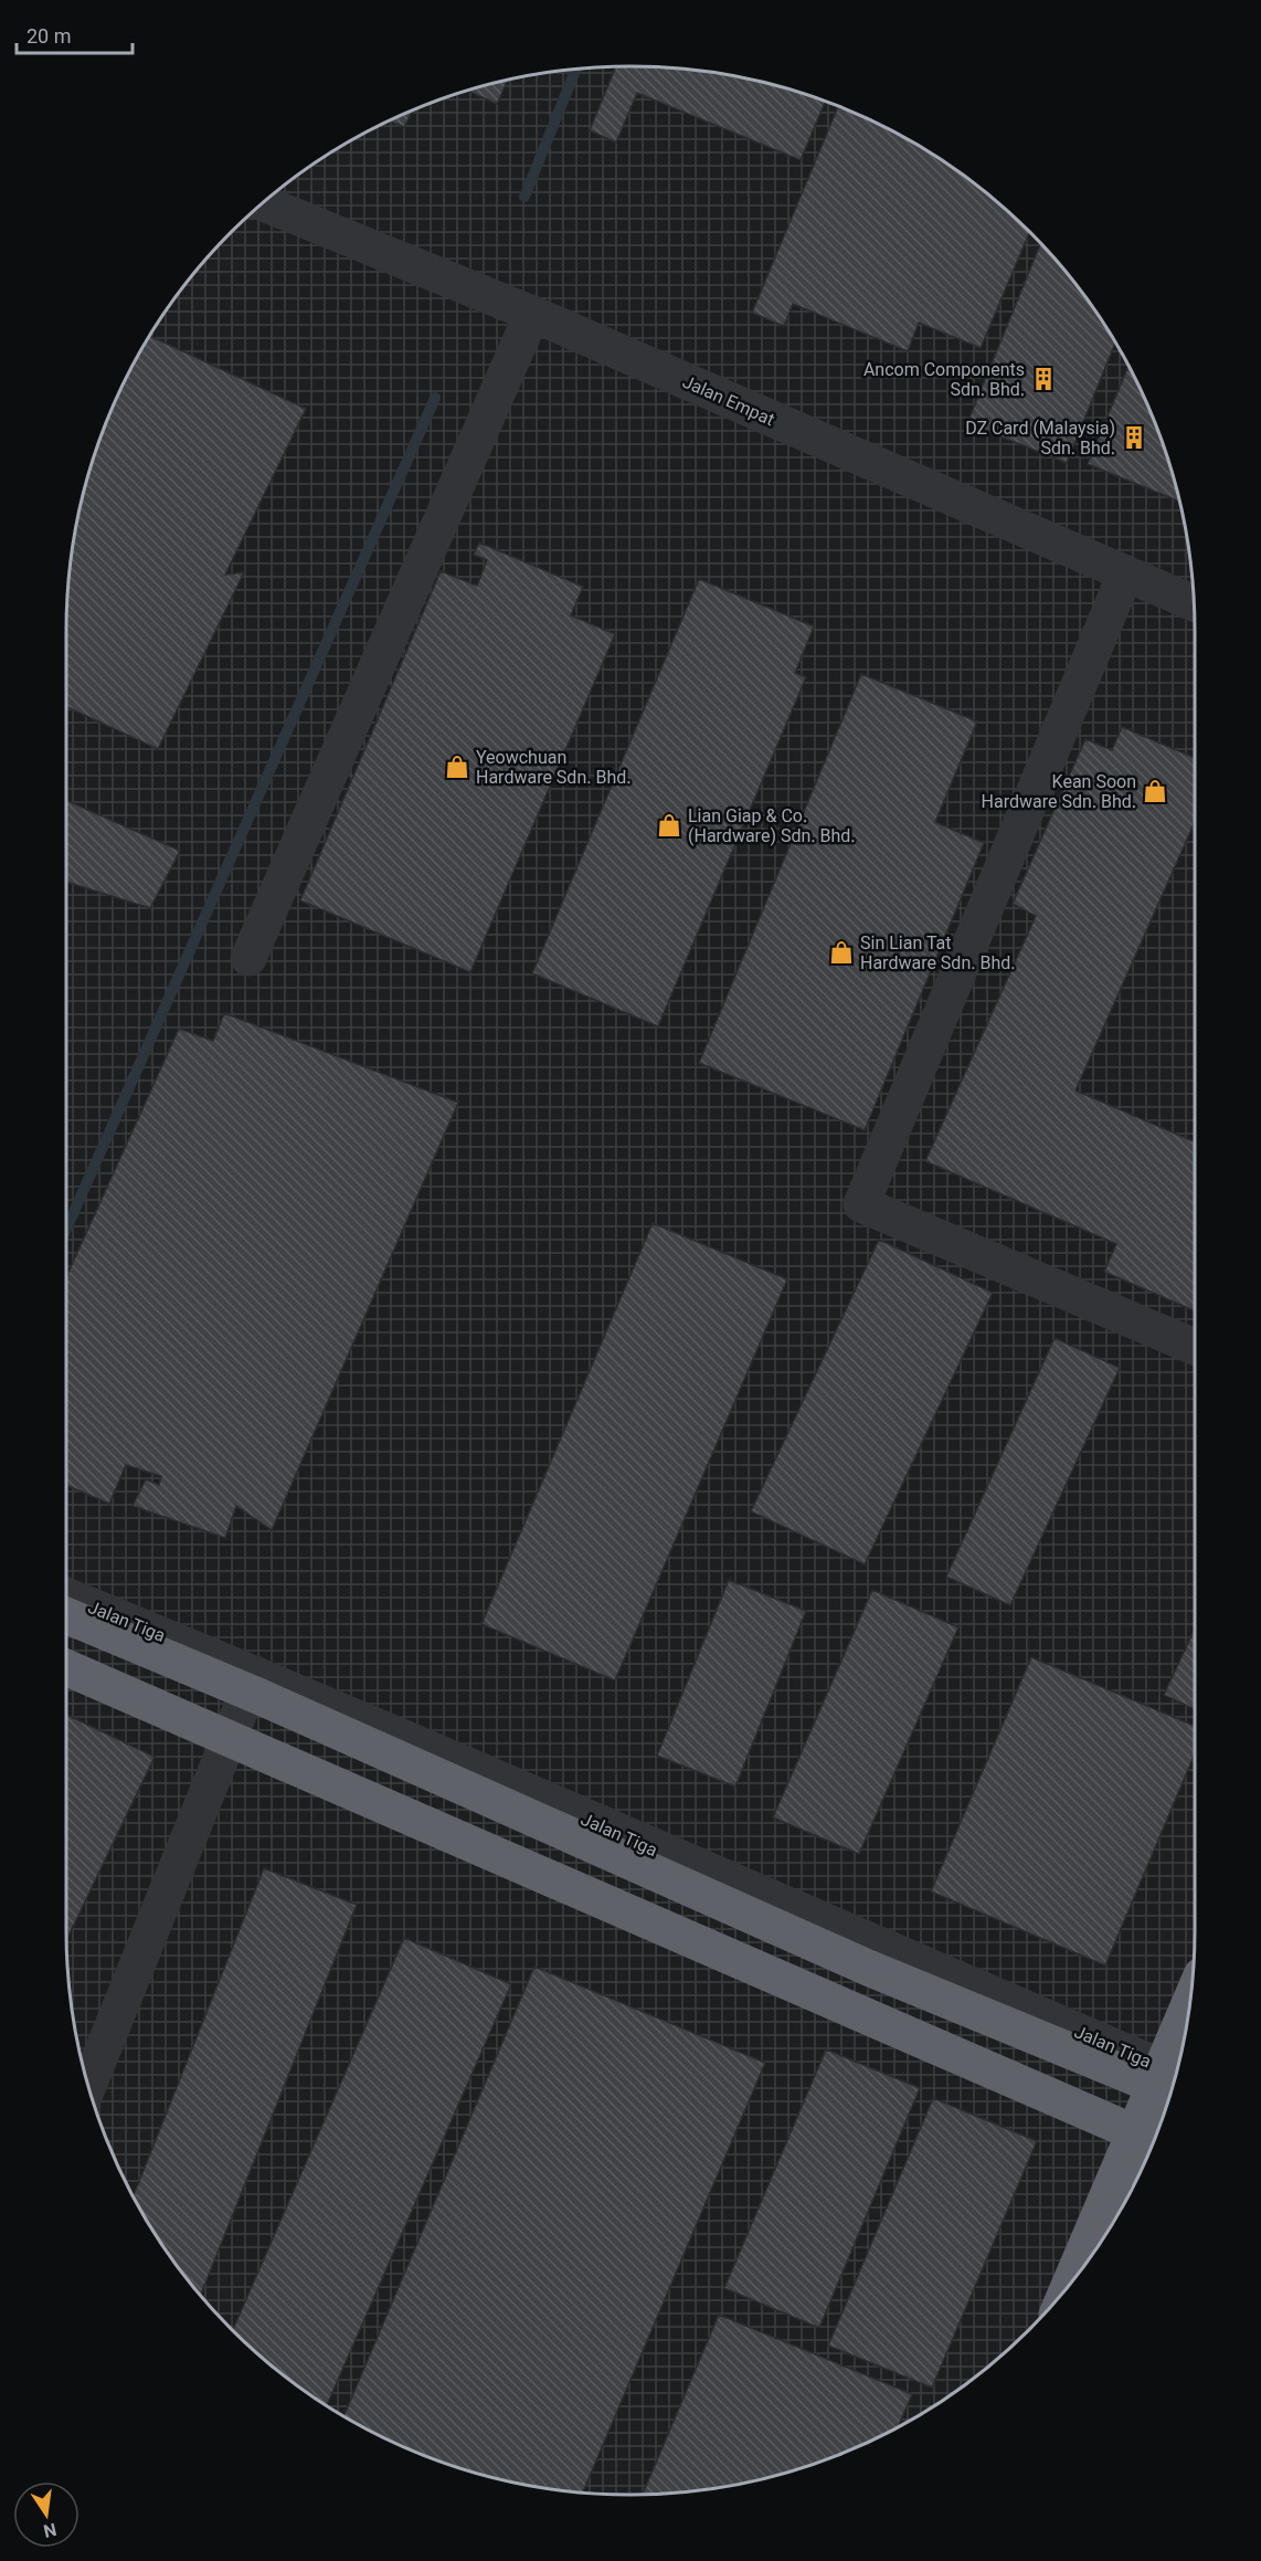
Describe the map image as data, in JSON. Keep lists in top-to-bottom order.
{
  "streets": {
    "street": ["Jalan Empat", "Jalan Tiga"]
  },
  "places": {
    "building": ["Ancom Components Sdn. Bhd.", "DZ Card (Malaysia) Sdn. Bhd."],
    "shop": [
      "Yeowchuan Hardware Sdn. Bhd.",
      "Kean Soon Hardware Sdn. Bhd.",
      "Lian Giap & Co. (Hardware) Sdn. Bhd.",
      "Sin Lian Tat Hardware Sdn. Bhd."
    ]
  },
  "scale_bar": "20 m",
  "north": "bottom"
}
